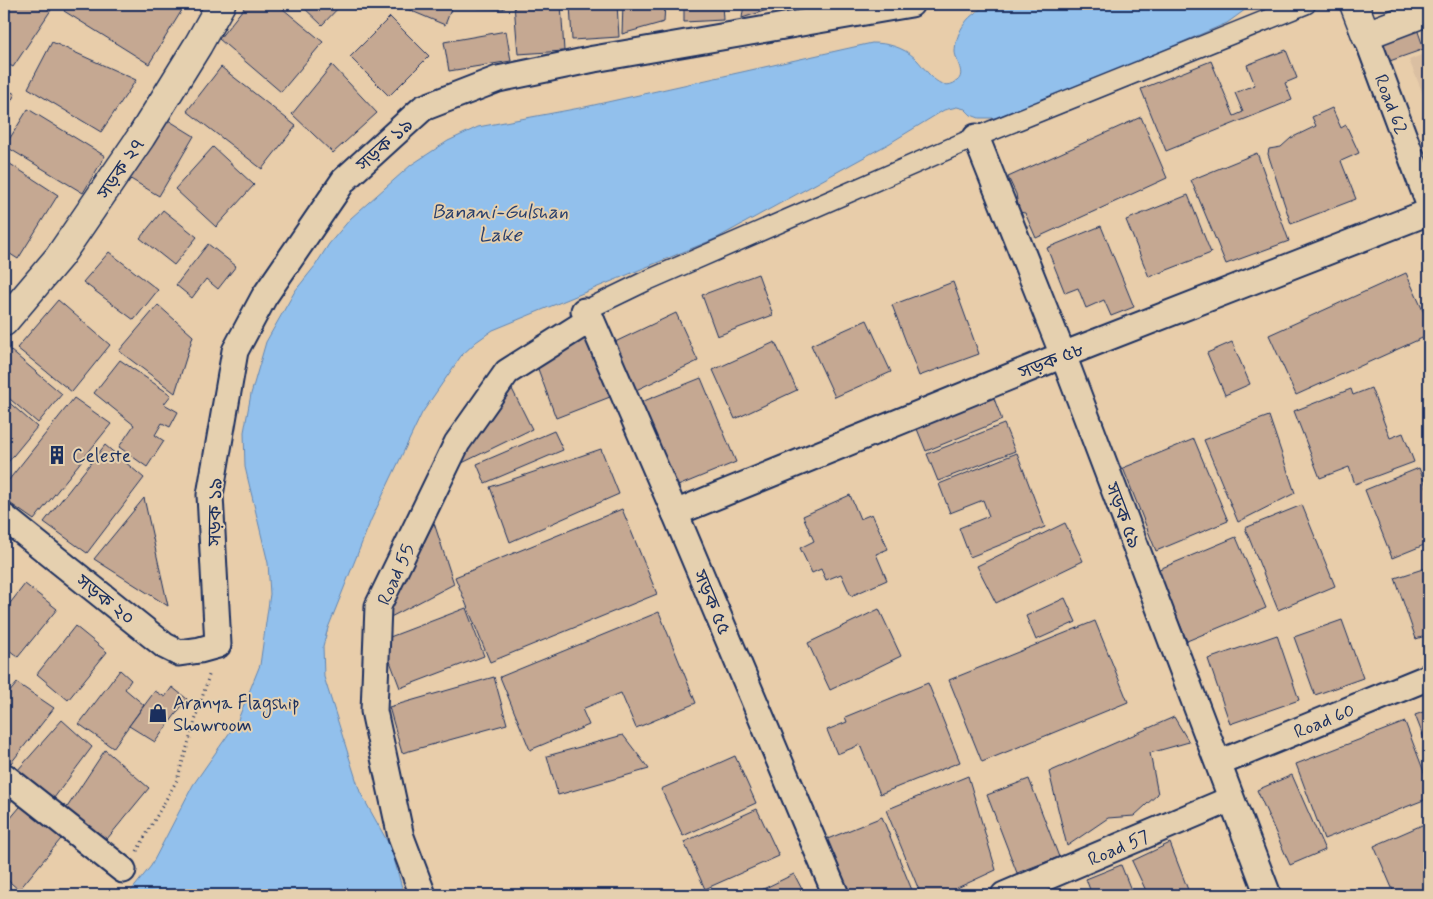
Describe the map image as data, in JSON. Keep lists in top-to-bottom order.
{
  "streets": {
    "street": [
      "Road 62",
      "সড়ক ১৯",
      "সড়ক ২৭",
      "সড়ক ৫৮",
      "সড়ক ৫৯",
      "Road 55",
      "সড়ক ২০",
      "সড়ক ৫৫",
      "Road 60",
      "Road 57"
    ]
  },
  "crossings": [
    ["সড়ক ১৯", "সড়ক ২০"],
    ["সড়ক ৫৮", "সড়ক ৫৯"],
    ["সড়ক ৫৮", "সড়ক ৫৫"],
    ["সড়ক ৫৯", "Road 60"],
    ["সড়ক ৫৯", "Road 57"],
    ["Road 55", "সড়ক ৫৫"]
  ],
  "water": ["Banani-Gulshan Lake"],
  "places": {
    "building": ["Celeste"],
    "shop": ["Aranya Flagship Showroom"]
  }
}
